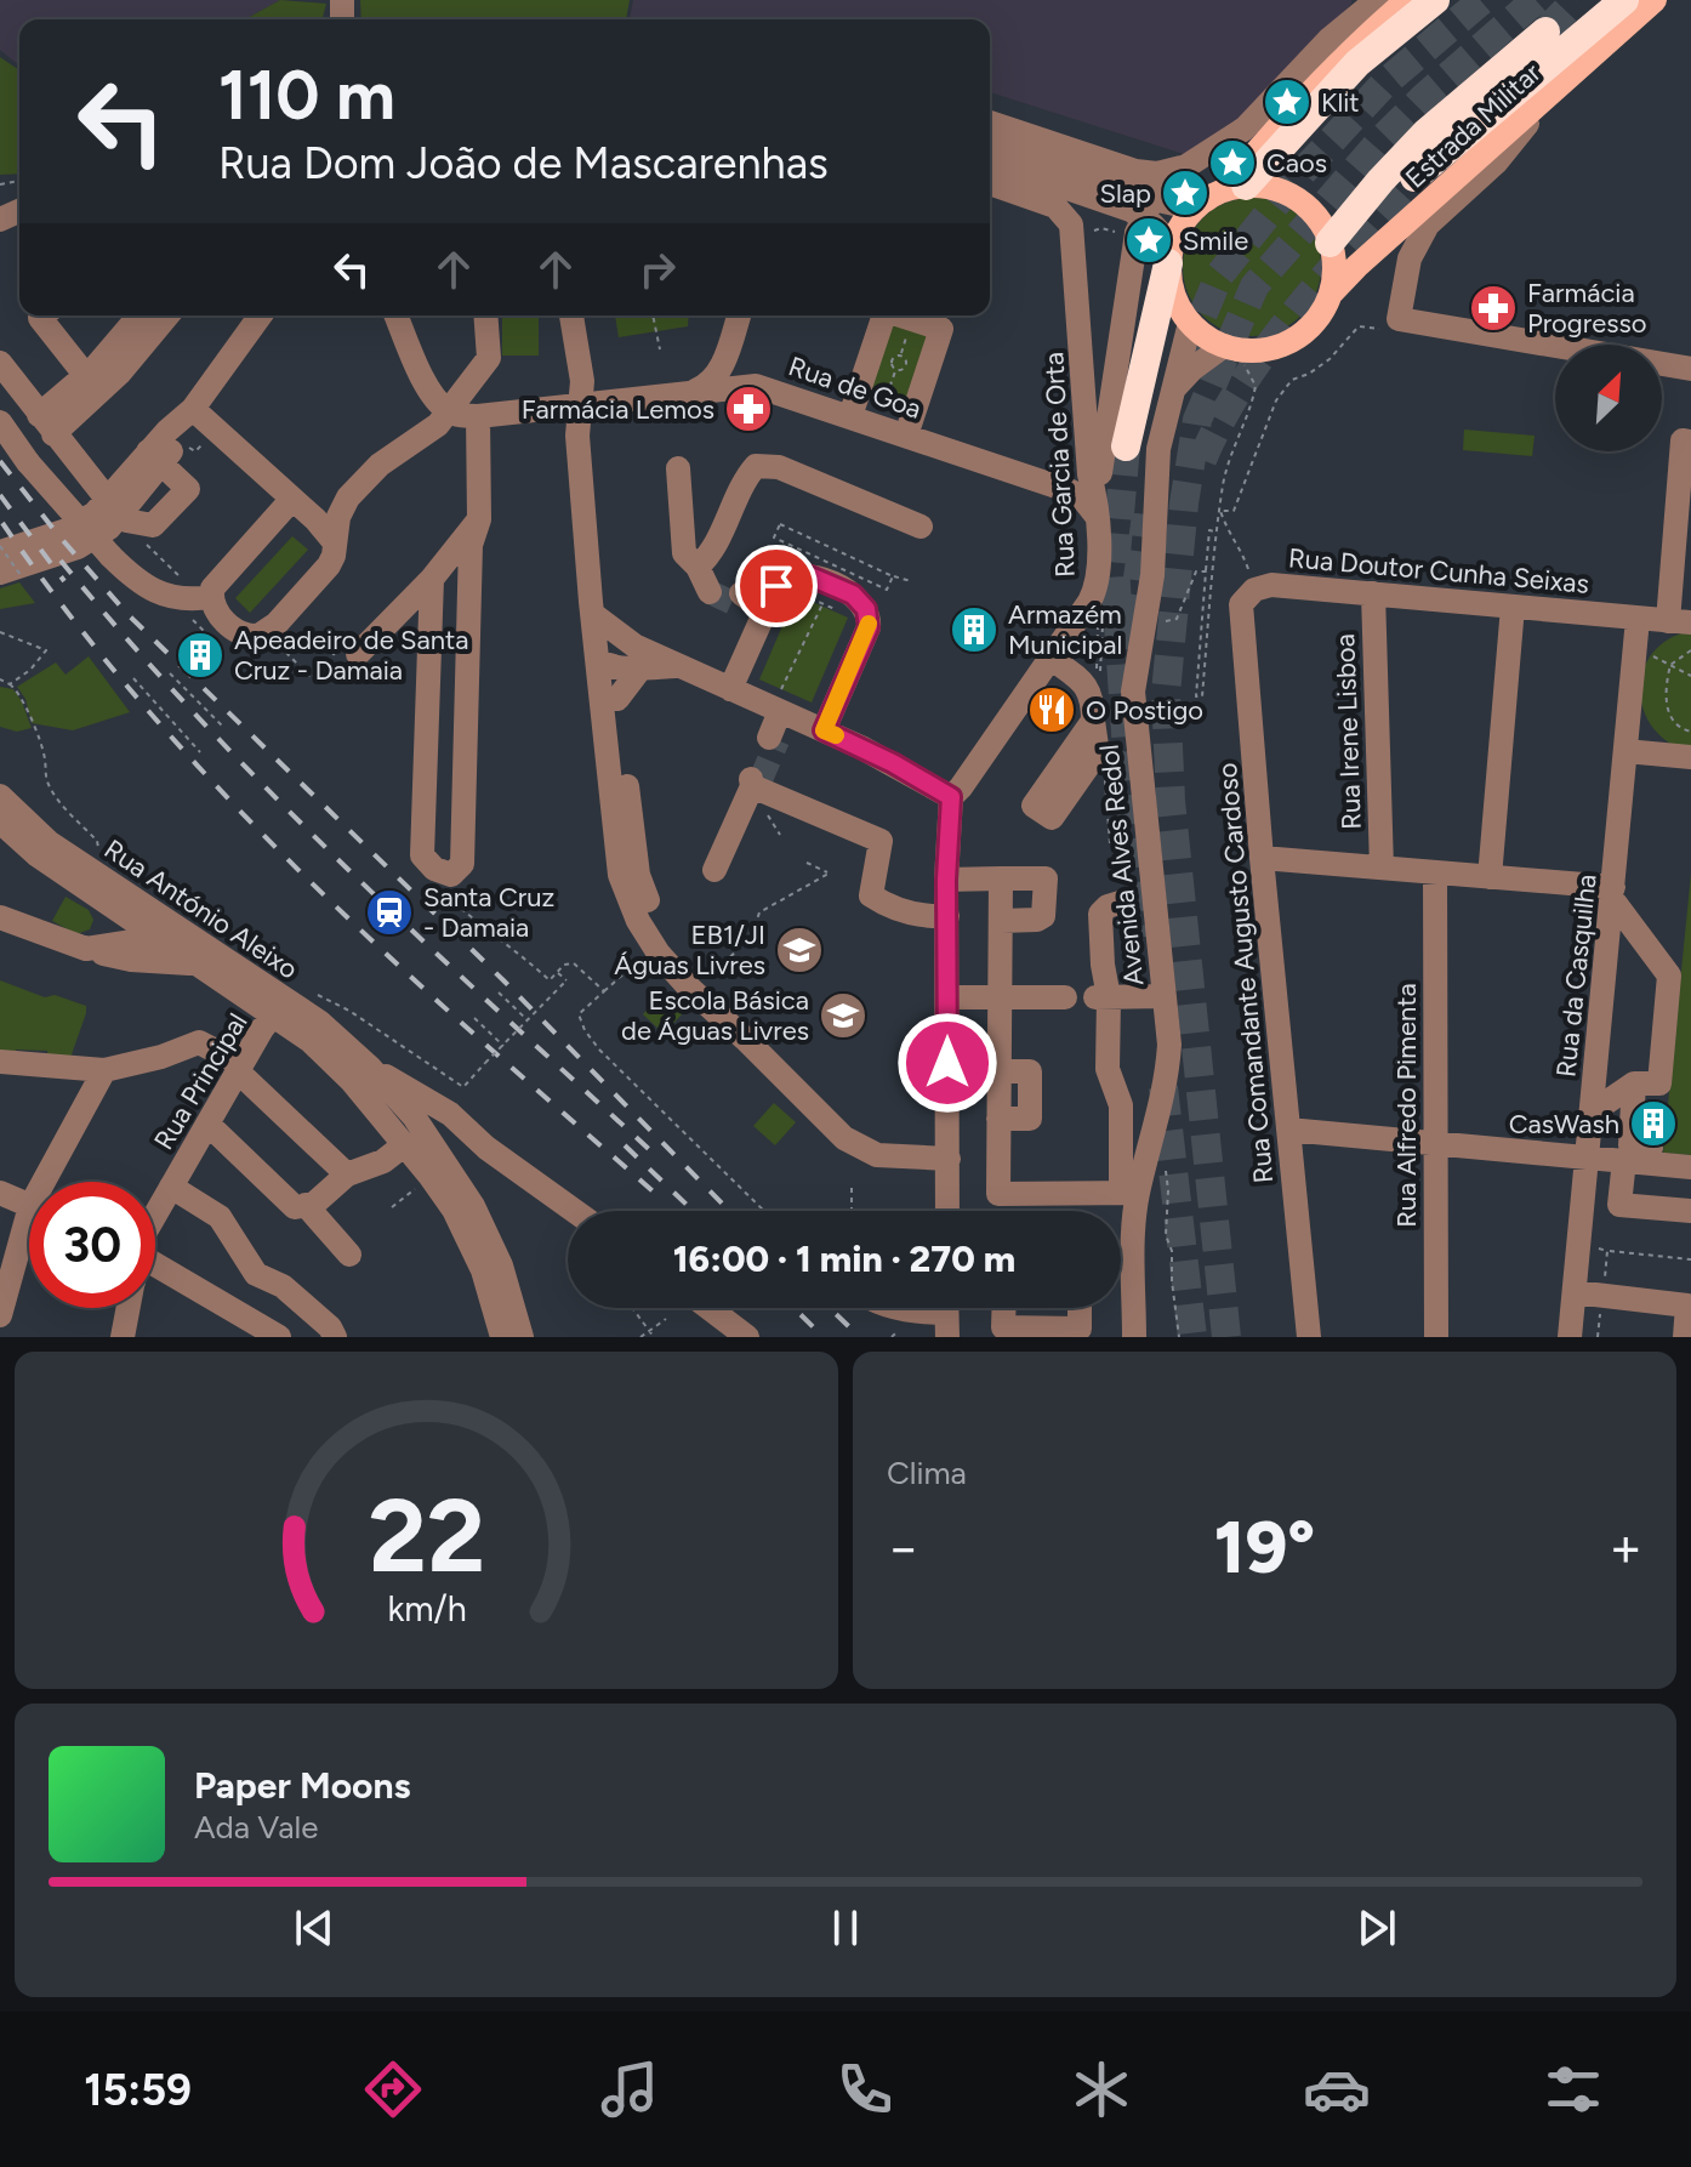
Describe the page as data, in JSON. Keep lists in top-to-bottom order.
{
  "streets": {
    "main road": ["Estrada Militar"],
    "street": [
      "Rua de Goa",
      "Rua Garcia de Orta",
      "Rua Doutor Cunha Seixas",
      "Rua Irene Lisboa",
      "Avenida Alves Redol",
      "Rua António Aleixo",
      "Rua Comandante Augusto Cardoso",
      "Rua da Casquilha",
      "Rua Principal",
      "Rua Alfredo Pimenta"
    ]
  },
  "crossings": [
    ["Estrada Militar", "Avenida Alves Redol"],
    ["Rua de Goa", "Rua Garcia de Orta"],
    ["Rua Garcia de Orta", "Avenida Alves Redol"],
    ["Rua Doutor Cunha Seixas", "Rua Irene Lisboa"],
    ["Rua Doutor Cunha Seixas", "Rua Comandante Augusto Cardoso"],
    ["Rua Doutor Cunha Seixas", "Rua da Casquilha"],
    ["Rua António Aleixo", "Rua Principal"]
  ],
  "places": {
    "place": [
      "Klit",
      "Caos",
      "Slap",
      "Smile"
    ],
    "pharmacy": ["Farmácia Progresso", "Farmácia Lemos"],
    "building": ["Armazém Municipal", "Apeadeiro de Santa Cruz - Damaia", "CasWash"],
    "restaurant": ["O Postigo"],
    "station": ["Santa Cruz - Damaia"],
    "school or university": ["EB1/JI Águas Livres", "Escola Básica de Águas Livres"]
  },
  "north": "top right",
  "page": {
    "turn": ["110 m", "Rua Dom João de Mascarenhas"],
    "limit": "30",
    "trip": "16:00 · 1 min · 270 m",
    "tile": "Clima",
    "heat": ["−", "19°", "+"],
    "song": ["Paper Moons", "Ada Vale"],
    "tabs": "15:59",
    "gauge": ["22", "km/h"]
  }
}
